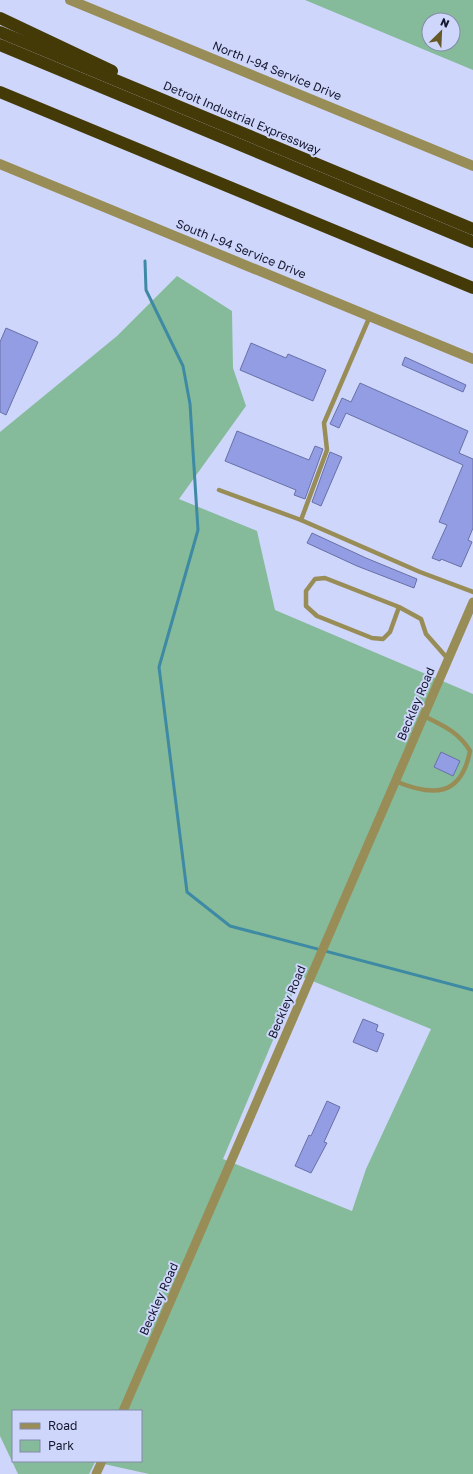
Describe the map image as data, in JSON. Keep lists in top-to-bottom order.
{
  "streets": {
    "highway": ["Detroit Industrial Expressway"],
    "street": ["North I-94 Service Drive", "South I-94 Service Drive", "Beckley Road"]
  },
  "legend": ["Road", "Park"],
  "north": "top right"
}
